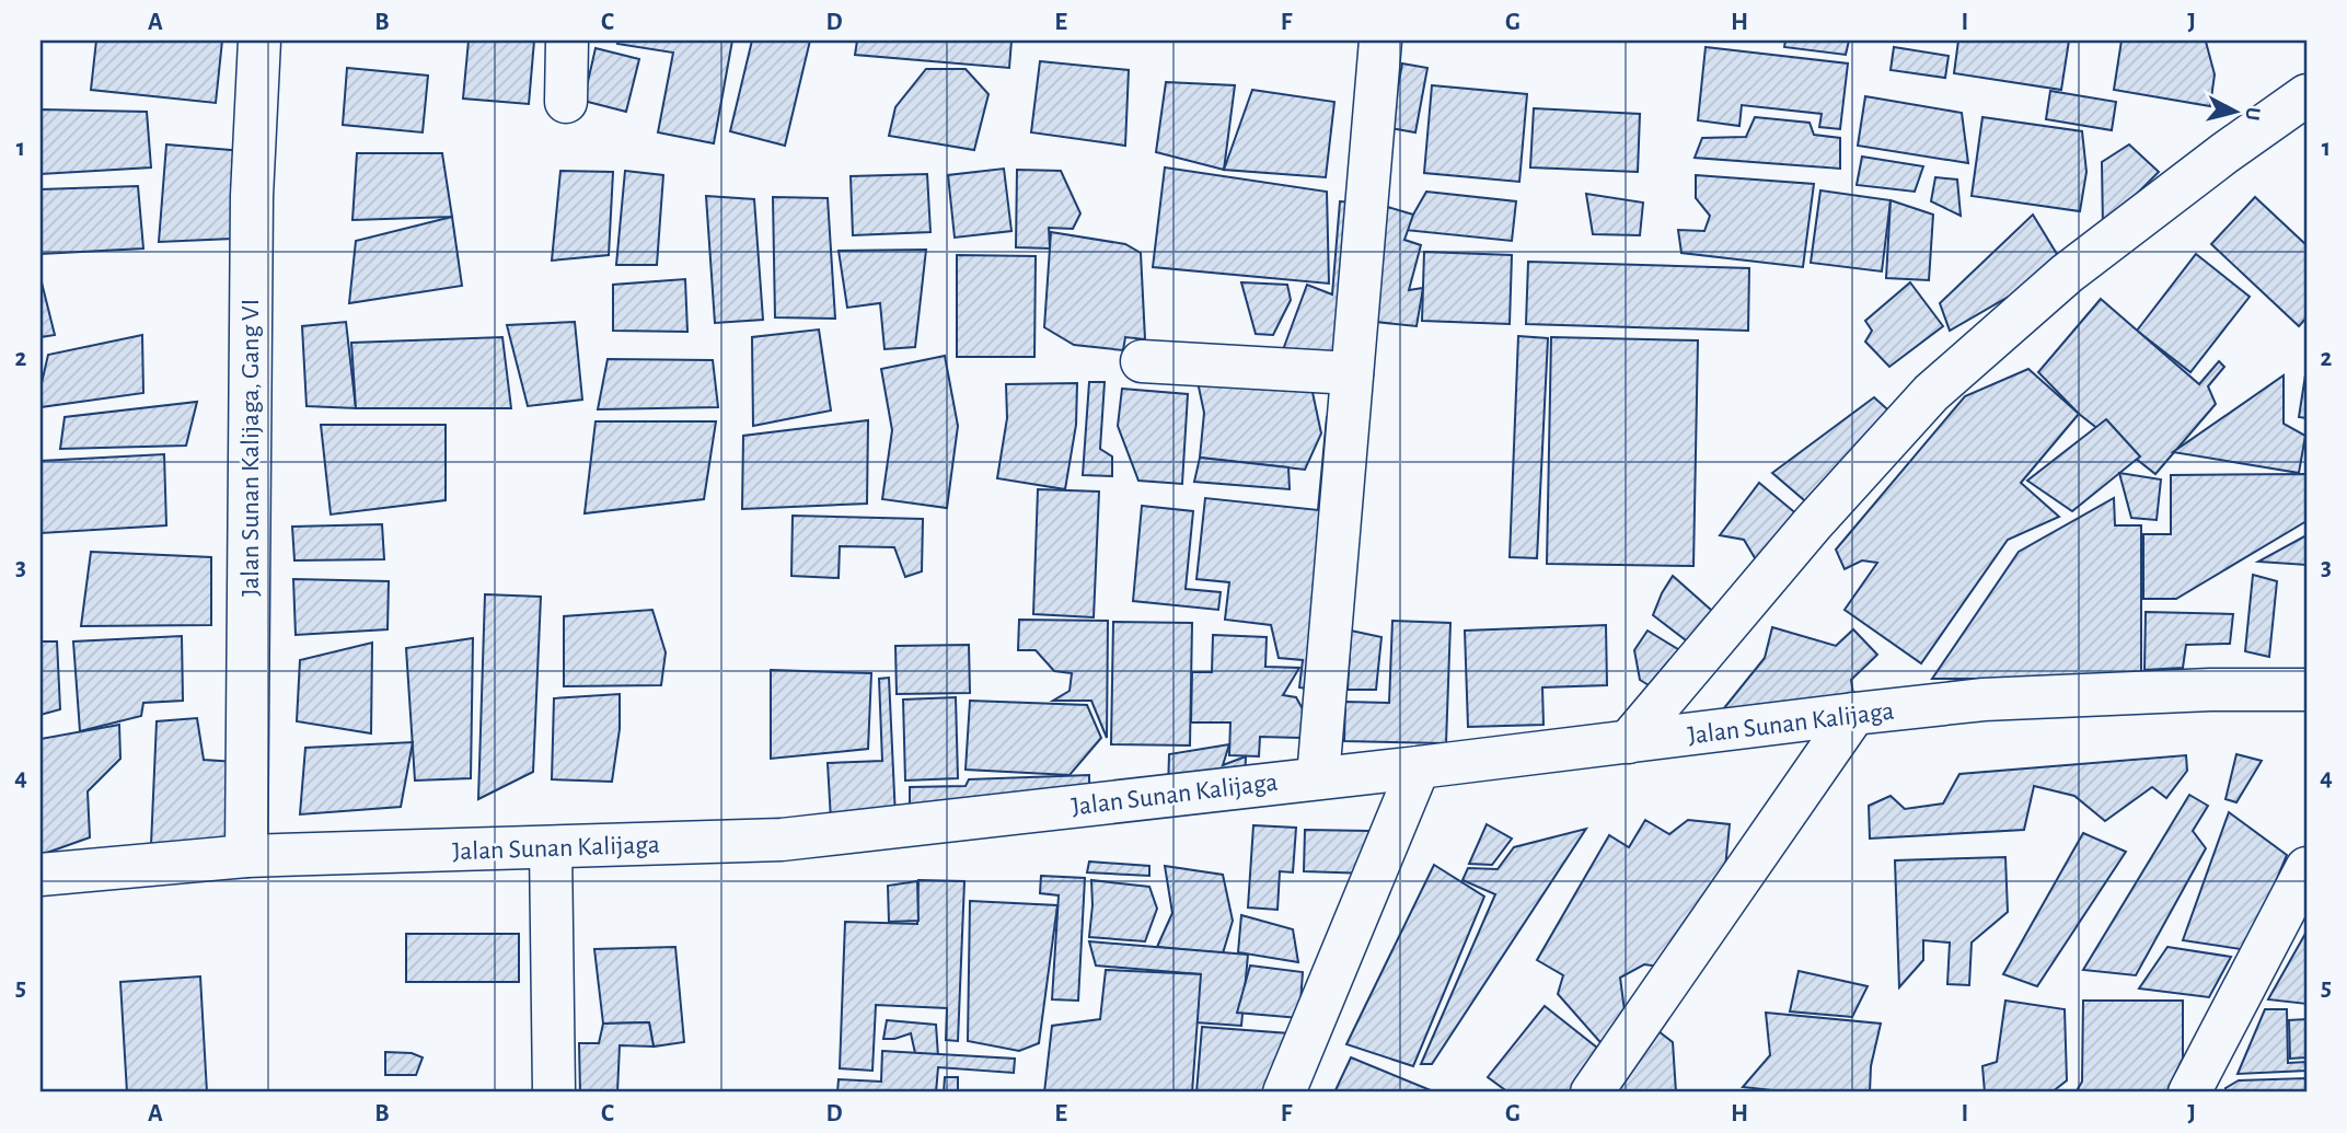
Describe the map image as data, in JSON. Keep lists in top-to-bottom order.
{
  "streets": {
    "street": ["Jalan Sunan Kalijaga, Gang VI", "Jalan Sunan Kalijaga"]
  },
  "crossings": [
    ["Jalan Sunan Kalijaga, Gang VI", "Jalan Sunan Kalijaga"]
  ],
  "north": "right",
  "grid": {
    "columns": [
      "A",
      "B",
      "C",
      "D",
      "E",
      "F",
      "G",
      "H",
      "I",
      "J"
    ],
    "rows": [
      "1",
      "2",
      "3",
      "4",
      "5"
    ]
  }
}
